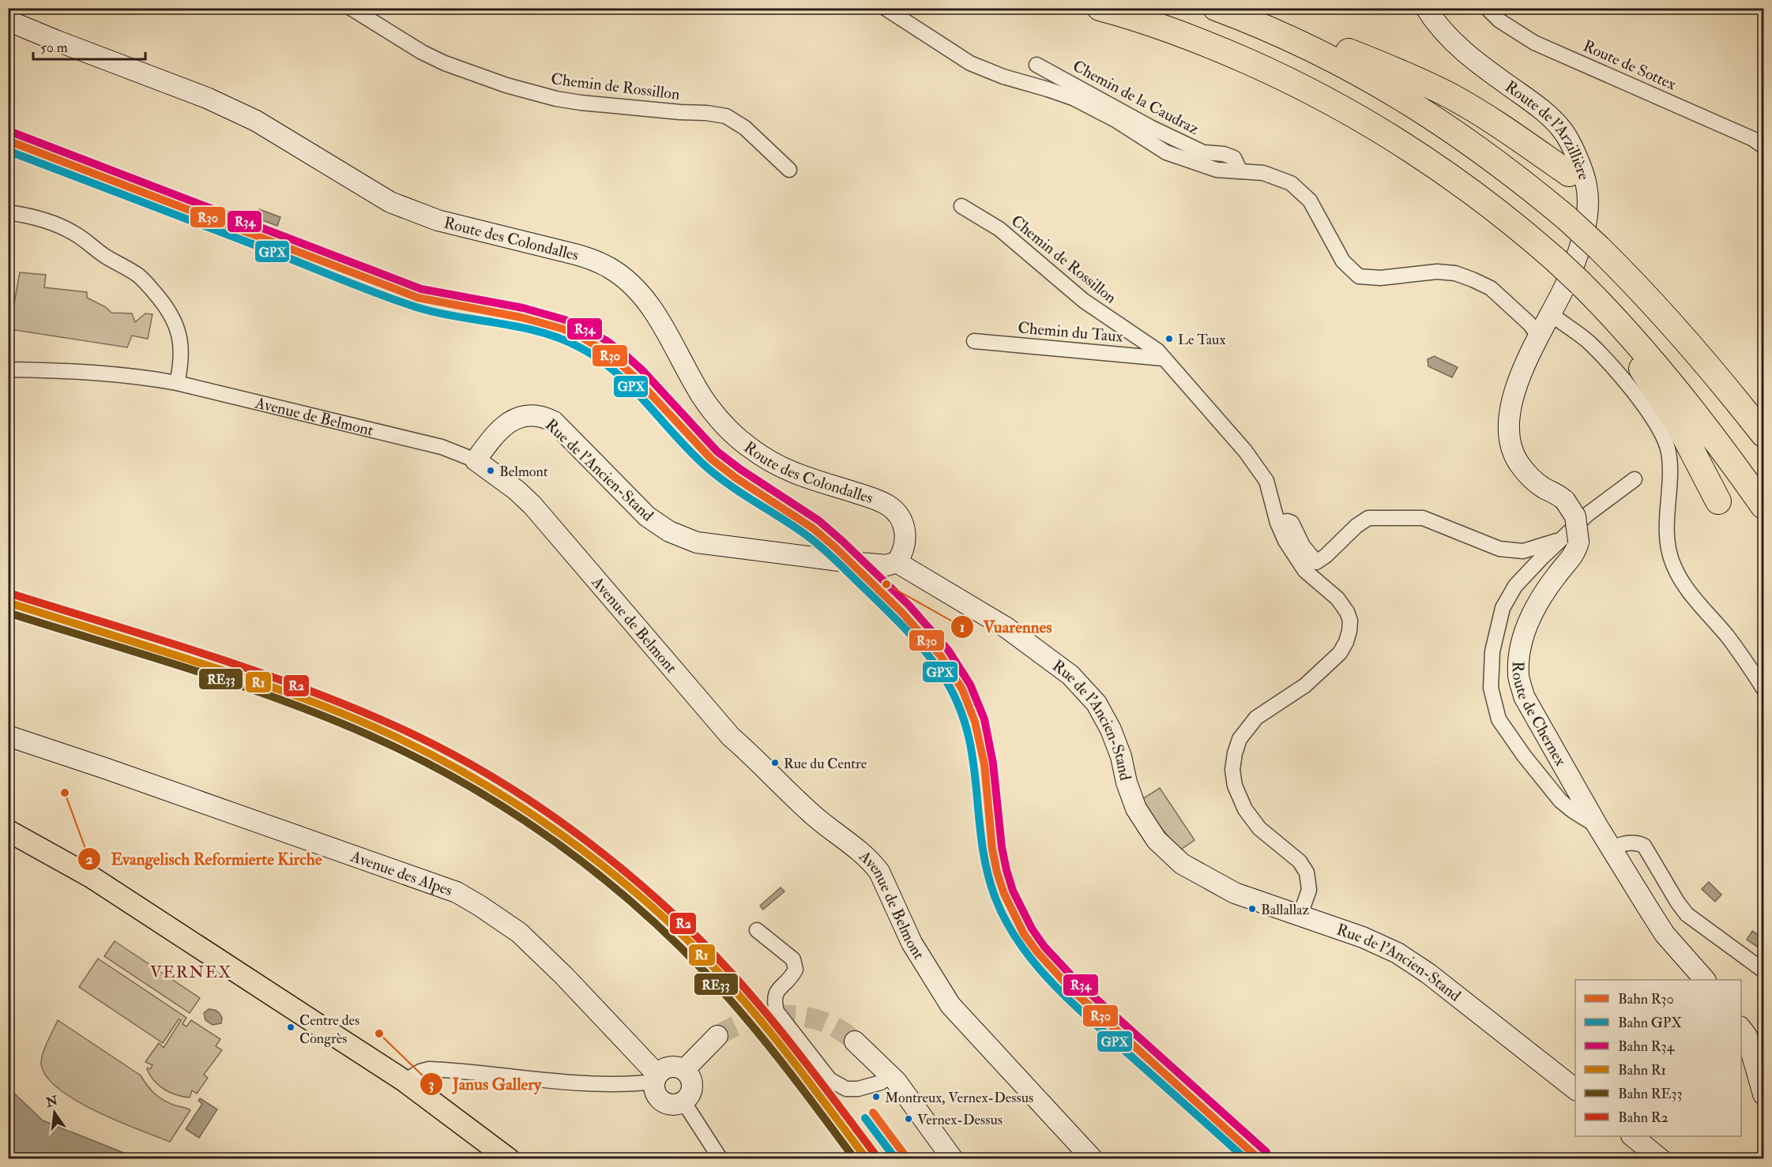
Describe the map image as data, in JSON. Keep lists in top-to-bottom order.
{
  "streets": {
    "street": [
      "Route de Sottex",
      "Chemin de Rossillon",
      "Chemin de la Caudraz",
      "Route de l'Arzillière",
      "Route des Colondalles",
      "Chemin du Taux",
      "Avenue de Belmont",
      "Rue de l'Ancien-Stand",
      "Route de Chernex",
      "Avenue des Alpes"
    ]
  },
  "crossings": [
    ["Chemin de Rossillon", "Chemin du Taux"],
    ["Chemin de Rossillon", "Rue de l'Ancien-Stand"],
    ["Route des Colondalles", "Rue de l'Ancien-Stand"],
    ["Avenue de Belmont", "Rue de l'Ancien-Stand"]
  ],
  "districts": ["VERNEX"],
  "places": [
    "Le Taux",
    "Belmont",
    "Vuarennes",
    "Rue du Centre",
    "Evangelisch Reformierte Kirche",
    "Ballallaz",
    "Centre des Congrès",
    "Janus Gallery",
    "Montreux, Vernex-Dessus",
    "Vernex-Dessus"
  ],
  "lines": [
    "rail line R34",
    "rail line R30",
    "rail line GPX",
    "rail line R2",
    "rail line R1",
    "rail line RE33"
  ],
  "legend": [
    "Bahn R30",
    "Bahn GPX",
    "Bahn R34",
    "Bahn R1",
    "Bahn RE33",
    "Bahn R2"
  ],
  "scale_bar": "50 m",
  "north": "top"
}
